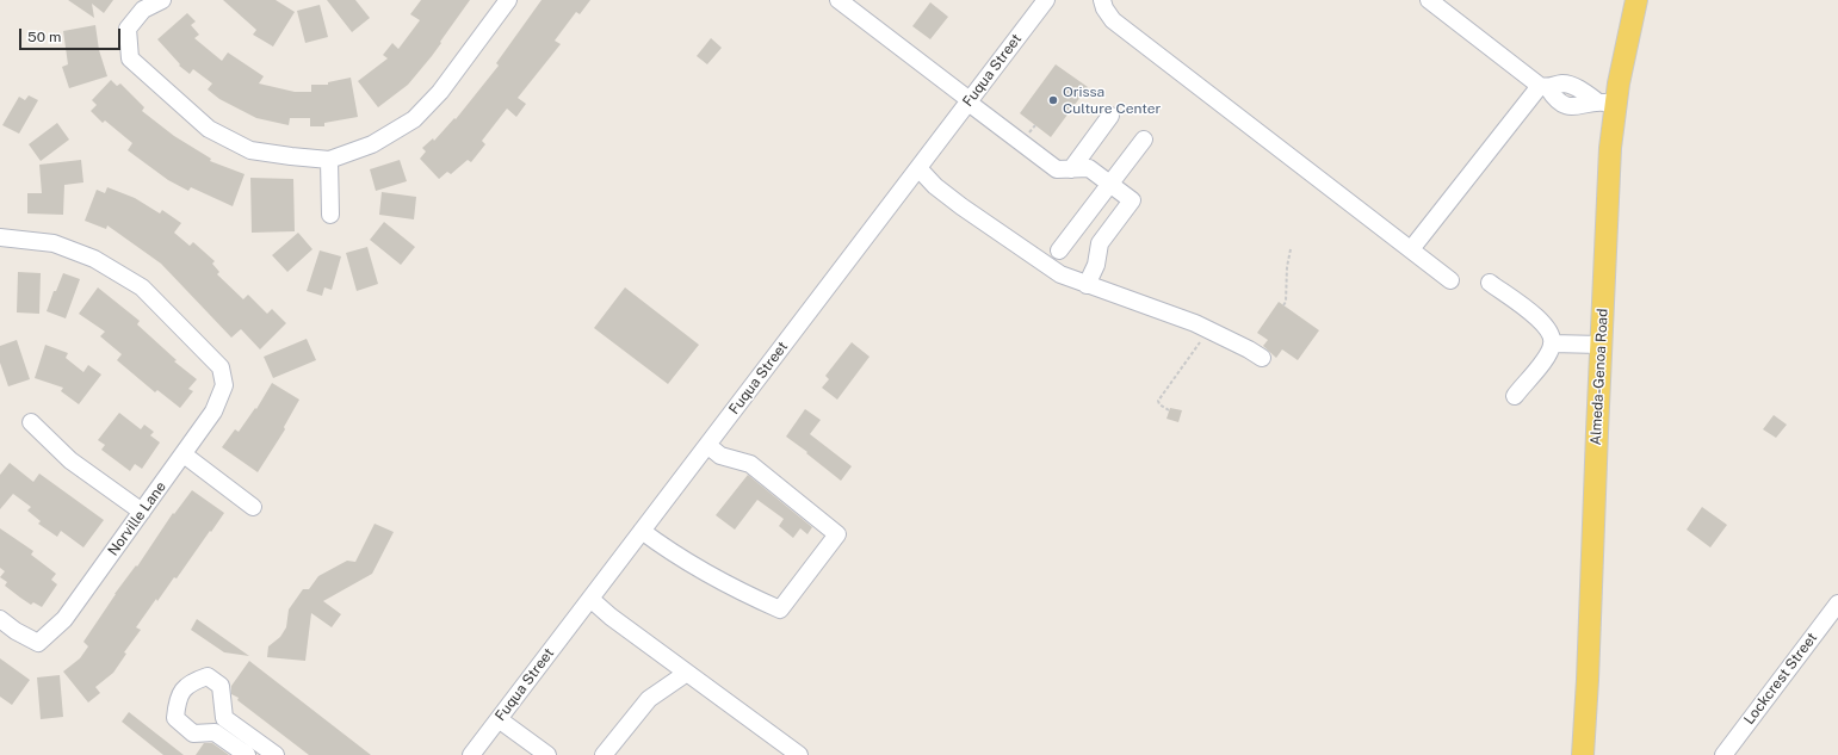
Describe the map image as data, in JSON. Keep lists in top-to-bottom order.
{
  "streets": {
    "main road": ["Almeda-Genoa Road"],
    "street": ["Fuqua Street", "Norville Lane", "Lockcrest Street"]
  },
  "places": ["Orissa Culture Center"],
  "scale_bar": "50 m"
}
